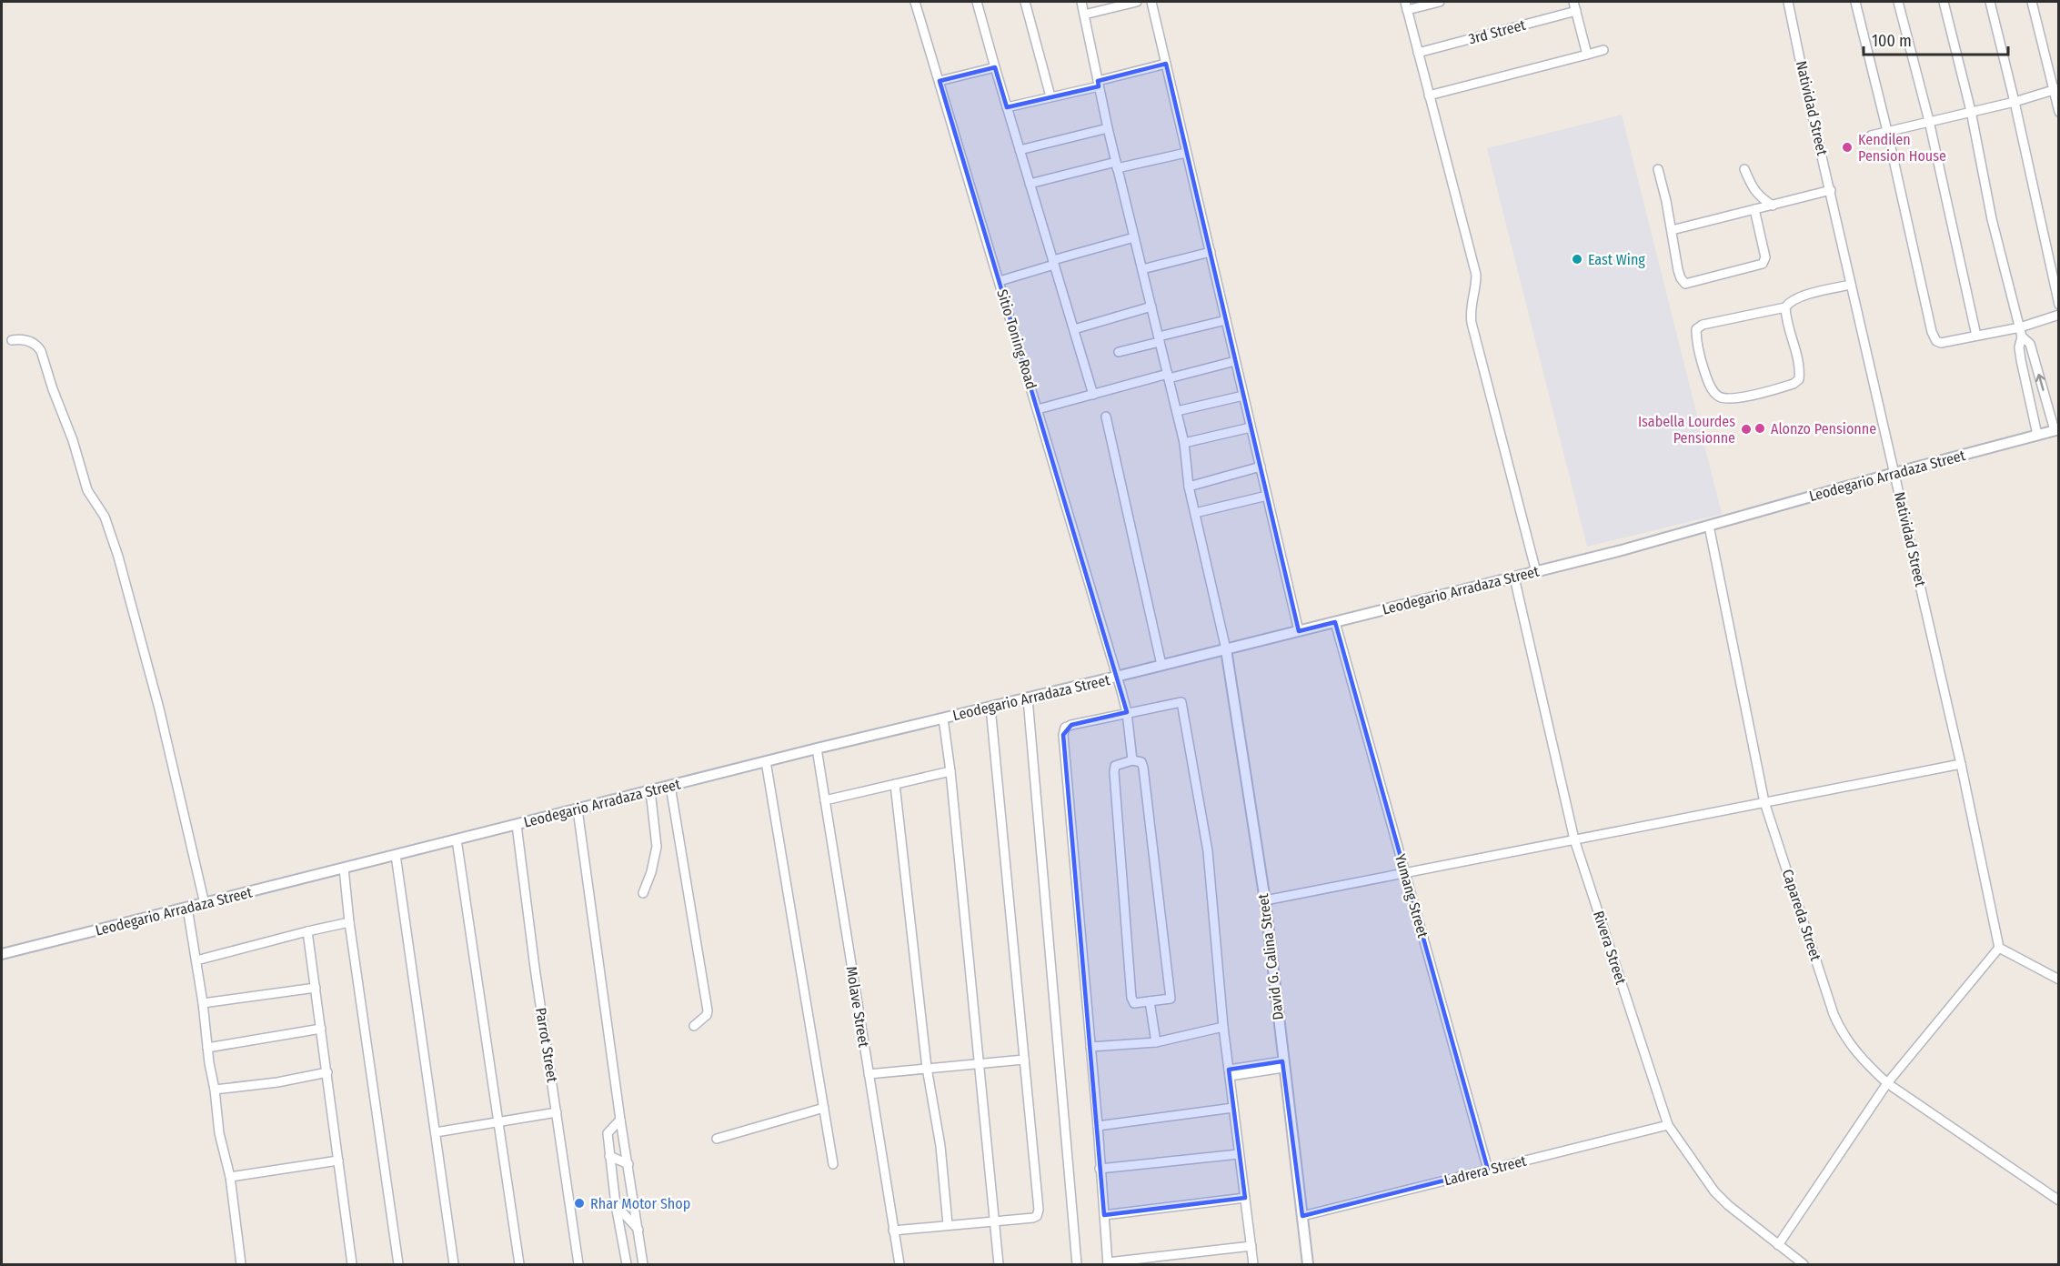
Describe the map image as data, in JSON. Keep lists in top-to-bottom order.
{
  "streets": {
    "street": [
      "3rd Street",
      "Natividad Street",
      "Sitio Toning Road",
      "Leodegario Arradaza Street",
      "Yumang Street",
      "Capareda Street",
      "Rivera Street",
      "David G. Calina Street",
      "Molave Street",
      "Parrot Street",
      "Ladrera Street"
    ]
  },
  "crossings": [
    ["Natividad Street", "Leodegario Arradaza Street"],
    ["Sitio Toning Road", "Leodegario Arradaza Street"],
    ["Leodegario Arradaza Street", "Yumang Street"],
    ["Leodegario Arradaza Street", "Capareda Street"],
    ["Leodegario Arradaza Street", "Rivera Street"],
    ["Leodegario Arradaza Street", "David G. Calina Street"],
    ["Leodegario Arradaza Street", "Molave Street"],
    ["Leodegario Arradaza Street", "Parrot Street"],
    ["Yumang Street", "Ladrera Street"],
    ["Rivera Street", "Ladrera Street"],
    ["David G. Calina Street", "Ladrera Street"]
  ],
  "places": [
    "Kendilen Pension House",
    "East Wing",
    "Alonzo Pensionne",
    "Isabella Lourdes Pensionne",
    "Rhar Motor Shop"
  ],
  "scale_bar": "100 m"
}
